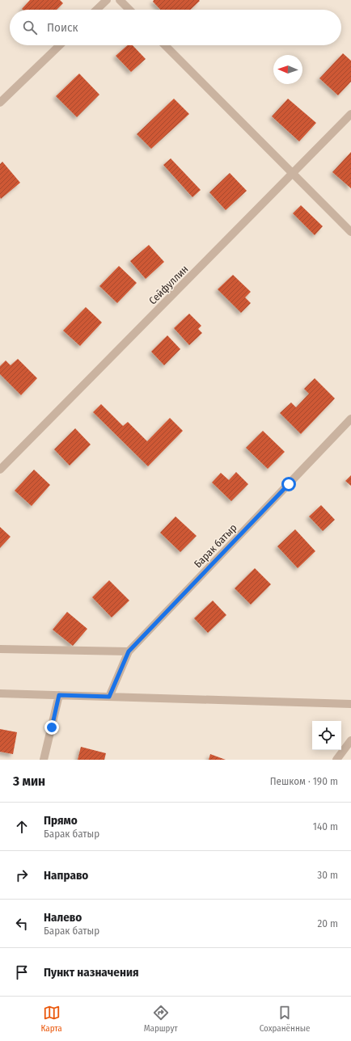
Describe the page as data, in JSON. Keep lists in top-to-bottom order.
{
  "streets": {
    "street": ["Сейфуллин", "Барак батыр"]
  },
  "north": "left",
  "page": {
    "search": "Поиск",
    "heading": ["3 мин", "Пешком · 190 m"],
    "list": [
      ["Прямо", "Барак батыр", "140 m"],
      ["Направо", "30 m"],
      ["Налево", "Барак батыр", "20 m"],
      "Пункт назначения"
    ],
    "nav": ["Карта", "Маршрут", "Сохранённые"]
  }
}
